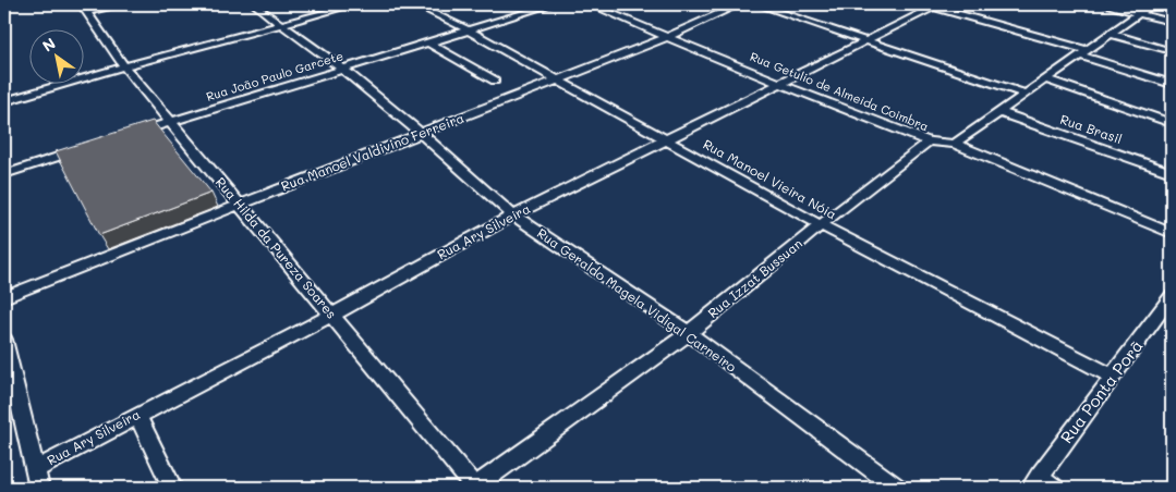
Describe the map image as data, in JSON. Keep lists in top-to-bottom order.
{
  "streets": {
    "street": [
      "Rua João Paulo Garcete",
      "Rua Getulio de Almeida Coimbra",
      "Rua Brasil",
      "Rua Manoel Valdivino Ferreira",
      "Rua Manoel Vieira Nóia",
      "Rua Ary Silveira",
      "Rua Hilda da Pureza Soares",
      "Rua Izzat Bussuan",
      "Rua Geraldo Magela Vidigal Carneiro",
      "Rua Ponta Porã"
    ]
  },
  "crossings": [
    ["Rua João Paulo Garcete", "Rua Manoel Vieira Nóia"],
    ["Rua João Paulo Garcete", "Rua Hilda da Pureza Soares"],
    ["Rua João Paulo Garcete", "Rua Geraldo Magela Vidigal Carneiro"],
    ["Rua Getulio de Almeida Coimbra", "Rua Manoel Valdivino Ferreira"],
    ["Rua Getulio de Almeida Coimbra", "Rua Ary Silveira"],
    ["Rua Getulio de Almeida Coimbra", "Rua Izzat Bussuan"],
    ["Rua Manoel Valdivino Ferreira", "Rua Manoel Vieira Nóia"],
    ["Rua Manoel Valdivino Ferreira", "Rua Hilda da Pureza Soares"],
    ["Rua Manoel Valdivino Ferreira", "Rua Geraldo Magela Vidigal Carneiro"],
    ["Rua Manoel Vieira Nóia", "Rua Ary Silveira"],
    ["Rua Manoel Vieira Nóia", "Rua Izzat Bussuan"],
    ["Rua Manoel Vieira Nóia", "Rua Ponta Porã"],
    ["Rua Ary Silveira", "Rua Hilda da Pureza Soares"],
    ["Rua Ary Silveira", "Rua Geraldo Magela Vidigal Carneiro"],
    ["Rua Hilda da Pureza Soares", "Rua Izzat Bussuan"],
    ["Rua Izzat Bussuan", "Rua Geraldo Magela Vidigal Carneiro"]
  ],
  "north": "top left"
}
